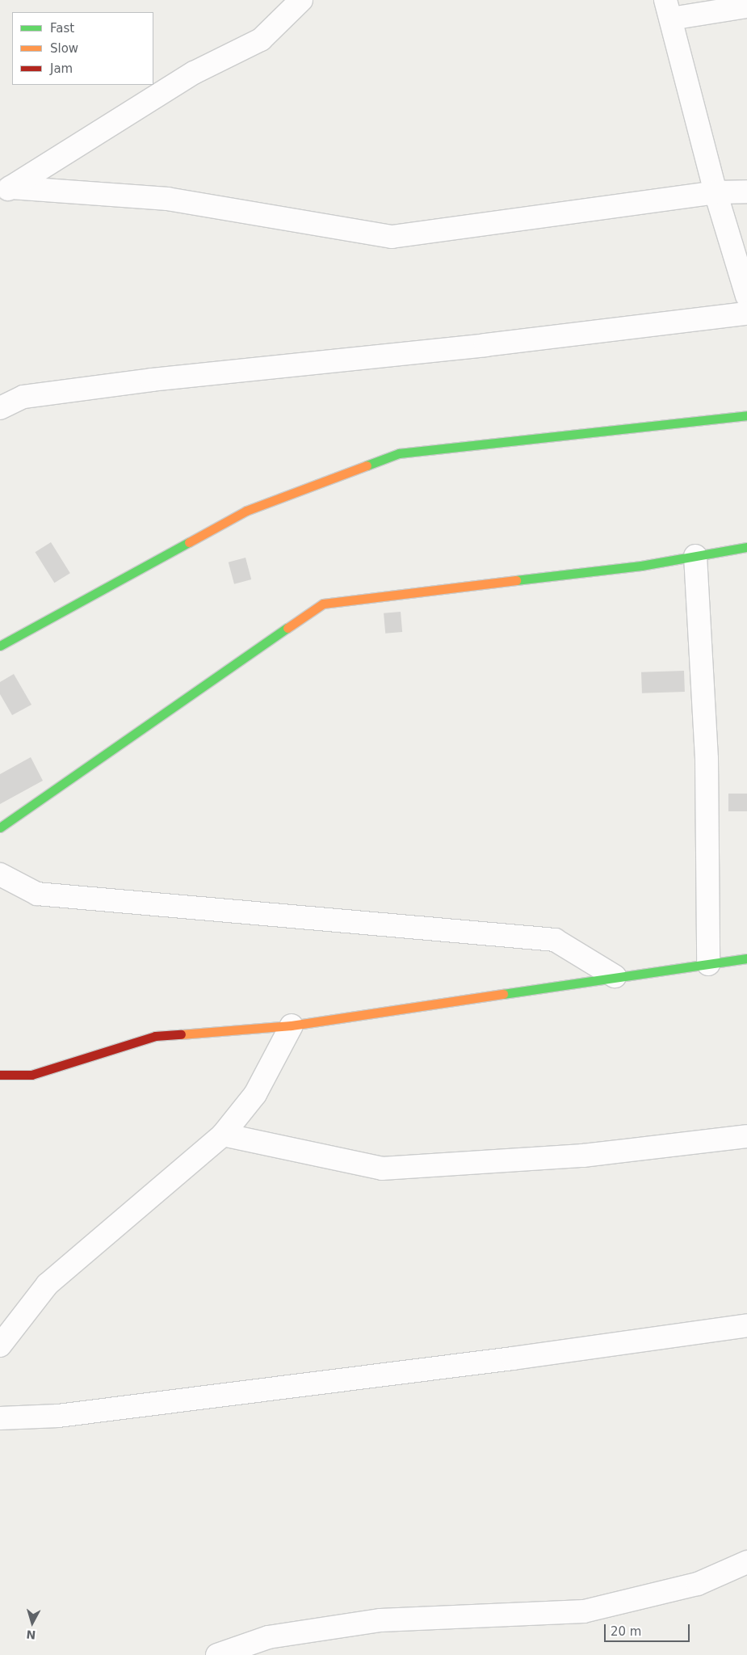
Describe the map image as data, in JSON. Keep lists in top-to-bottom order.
{
  "legend": ["Fast", "Slow", "Jam"],
  "scale_bar": "20 m",
  "north": "bottom"
}
